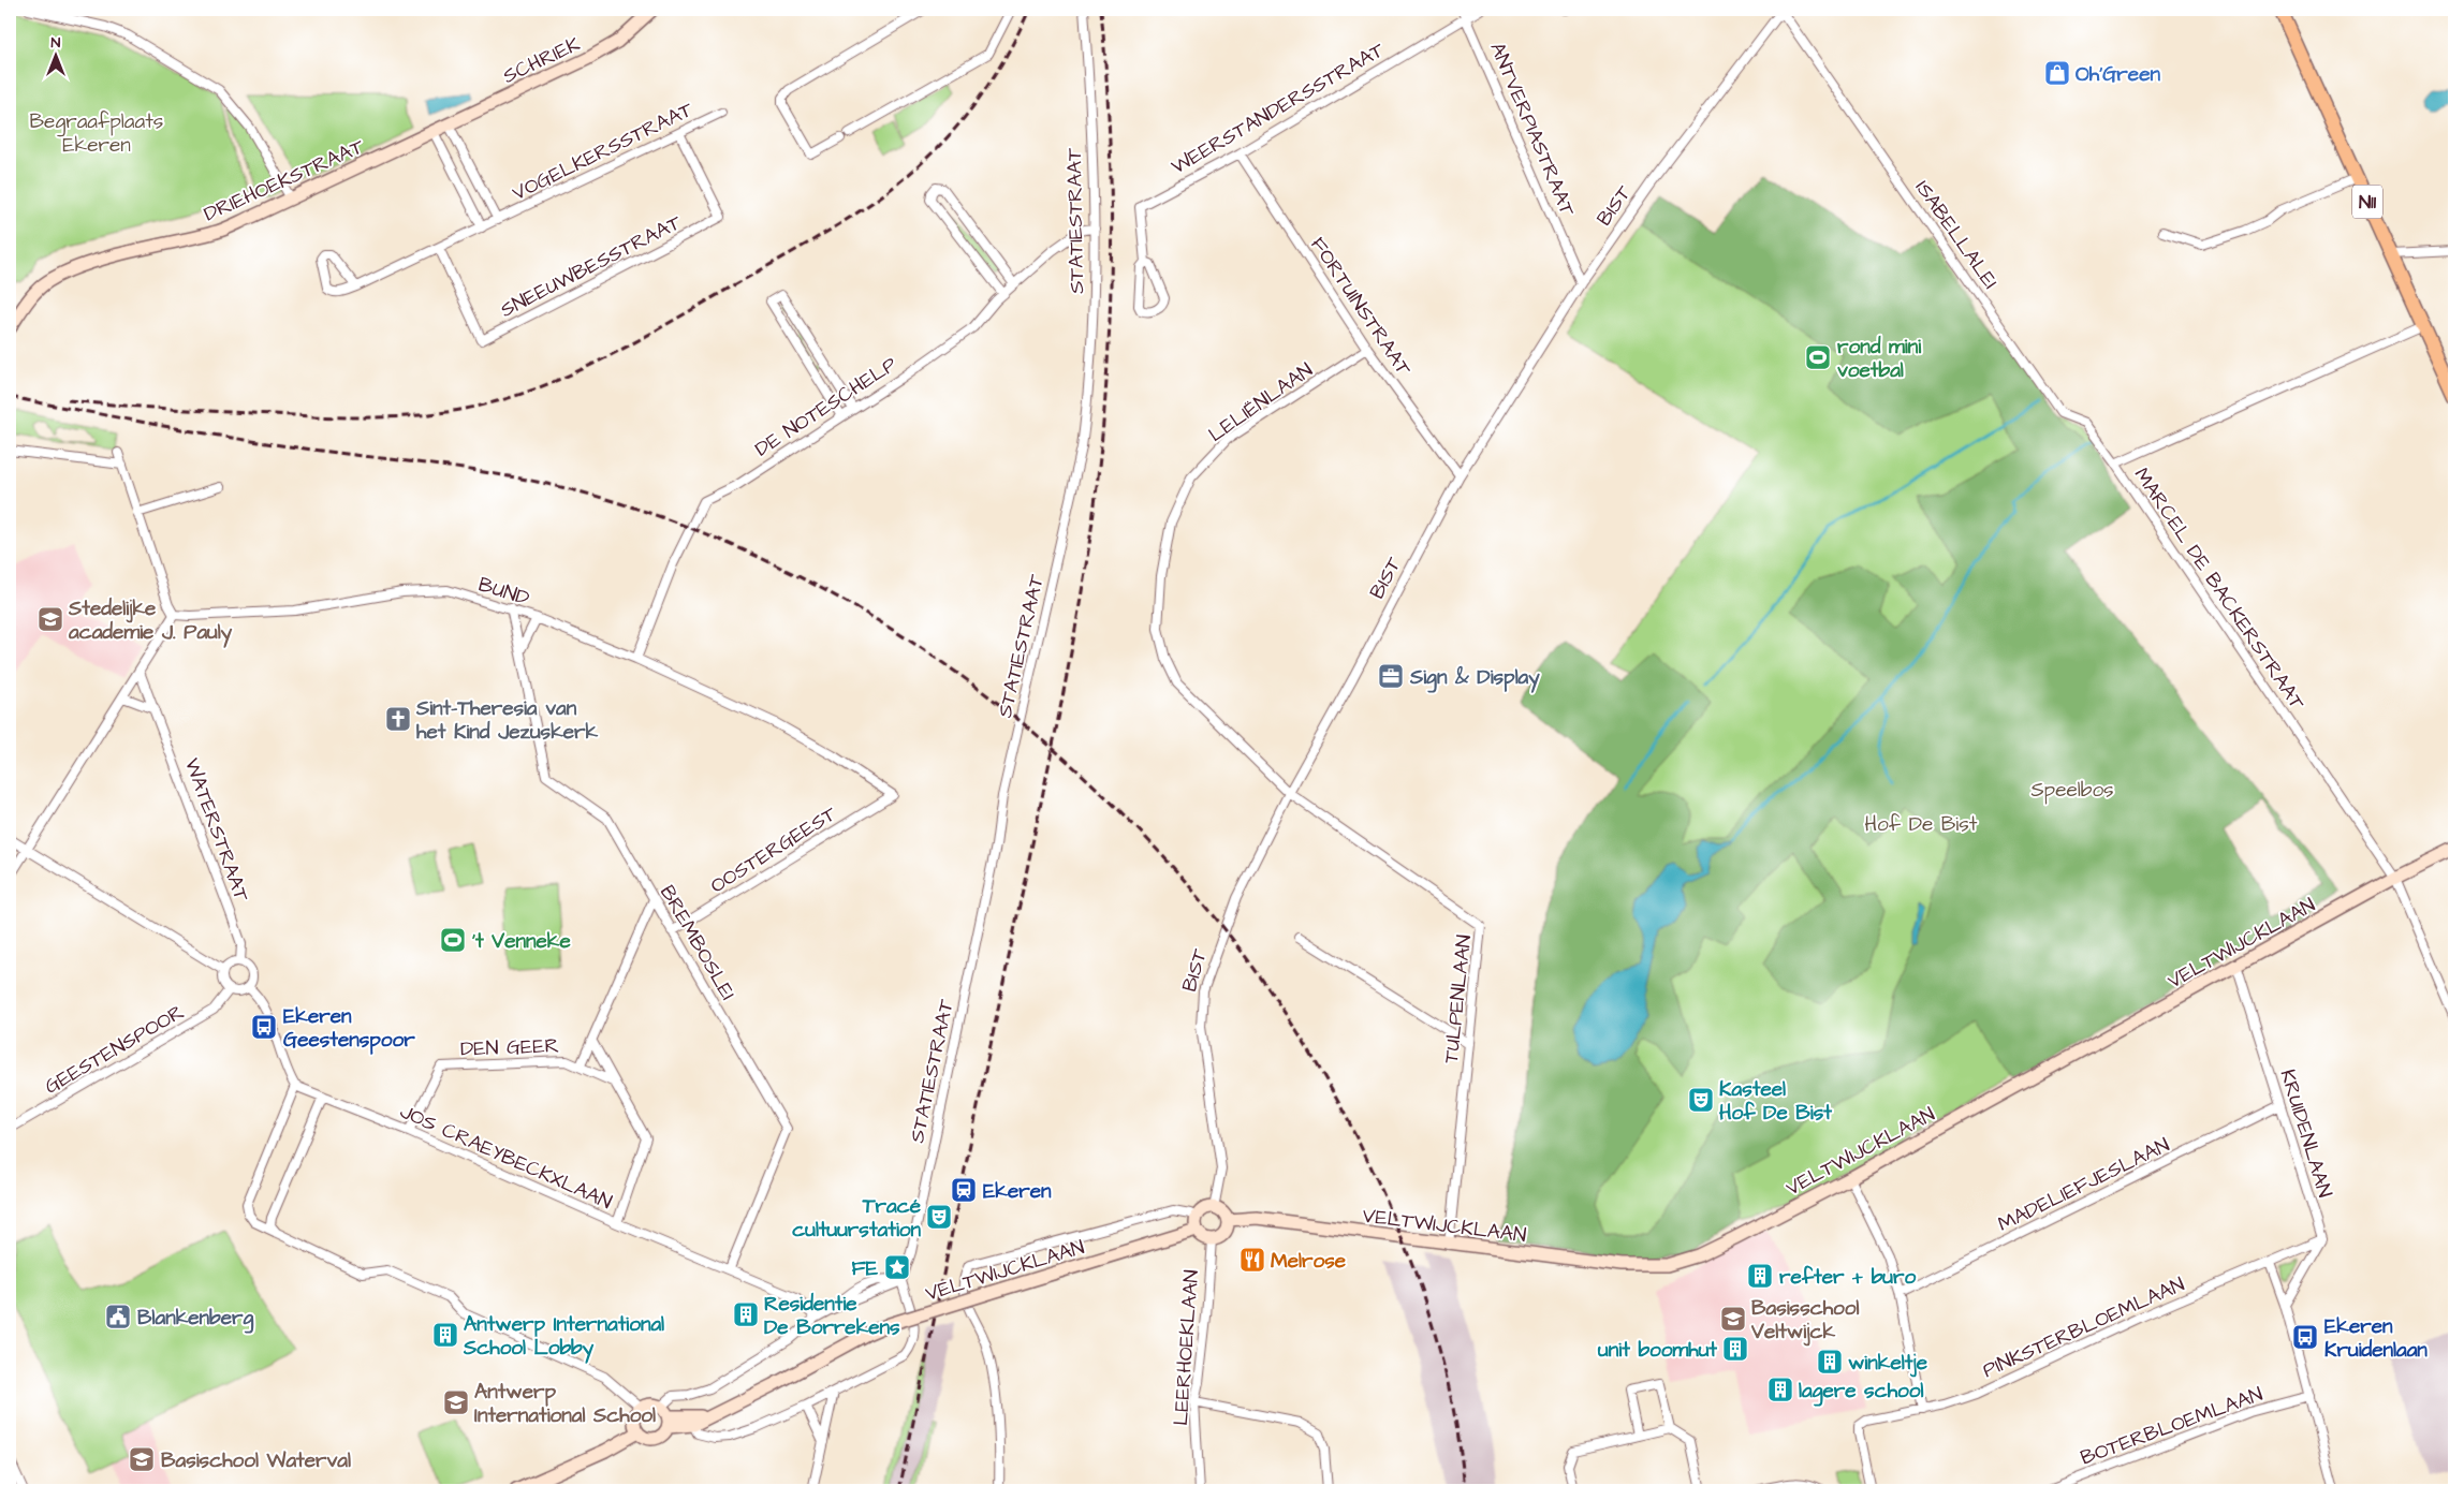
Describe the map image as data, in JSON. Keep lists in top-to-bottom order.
{
  "streets": {
    "main road": ["N11"],
    "street": [
      "SCHRIEK",
      "WEERSTANDERSSTRAAT",
      "ANTVERPIASTRAAT",
      "VOGELKERSSTRAAT",
      "DRIEHOEKSTRAAT",
      "BIST",
      "STATIESTRAAT",
      "ISABELLALEI",
      "SNEEUWBESSTRAAT",
      "FORTUINSTRAAT",
      "LELIËNLAAN",
      "DE NOTESCHELP",
      "MARCEL DE BACKERSTRAAT",
      "BUND",
      "WATERSTRAAT",
      "OOSTERGEEST",
      "BREMBOSLEI",
      "VELTWIJCKLAAN",
      "TULPENLAAN",
      "DEN GEER",
      "GEESTENSPOOR",
      "KRUIDENLAAN",
      "JOS CRAEYBECKXLAAN",
      "MADELIEFJESLAAN",
      "PINKSTERBLOEMLAAN",
      "LEERHOEKLAAN",
      "BOTERBLOEMLAAN"
    ]
  },
  "crossings": [
    ["SCHRIEK", "DRIEHOEKSTRAAT"],
    ["WEERSTANDERSSTRAAT", "ANTVERPIASTRAAT"],
    ["WEERSTANDERSSTRAAT", "FORTUINSTRAAT"],
    ["ANTVERPIASTRAAT", "BIST"],
    ["VOGELKERSSTRAAT", "DRIEHOEKSTRAAT"],
    ["VOGELKERSSTRAAT", "SNEEUWBESSTRAAT"],
    ["N11", "MARCEL DE BACKERSTRAAT"],
    ["BIST", "ISABELLALEI"],
    ["BIST", "FORTUINSTRAAT"],
    ["BIST", "LELIËNLAAN"],
    ["BIST", "VELTWIJCKLAAN"],
    ["BIST", "TULPENLAAN"],
    ["BIST", "LEERHOEKLAAN"],
    ["STATIESTRAAT", "DE NOTESCHELP"],
    ["STATIESTRAAT", "VELTWIJCKLAAN"],
    ["ISABELLALEI", "MARCEL DE BACKERSTRAAT"],
    ["FORTUINSTRAAT", "LELIËNLAAN"],
    ["LELIËNLAAN", "TULPENLAAN"],
    ["DE NOTESCHELP", "BUND"],
    ["MARCEL DE BACKERSTRAAT", "VELTWIJCKLAAN"],
    ["BUND", "OOSTERGEEST"],
    ["BUND", "BREMBOSLEI"],
    ["WATERSTRAAT", "GEESTENSPOOR"],
    ["OOSTERGEEST", "BREMBOSLEI"],
    ["BREMBOSLEI", "JOS CRAEYBECKXLAAN"],
    ["VELTWIJCKLAAN", "TULPENLAAN"],
    ["VELTWIJCKLAAN", "KRUIDENLAAN"],
    ["VELTWIJCKLAAN", "JOS CRAEYBECKXLAAN"],
    ["VELTWIJCKLAAN", "LEERHOEKLAAN"],
    ["DEN GEER", "JOS CRAEYBECKXLAAN"],
    ["KRUIDENLAAN", "MADELIEFJESLAAN"],
    ["KRUIDENLAAN", "PINKSTERBLOEMLAAN"]
  ],
  "parks": ["Begraafplaats Ekeren", "Speelbos", "Hof De Bist"],
  "places": {
    "shop": ["Oh'Green"],
    "sports": ["rond mini voetbal", "'t Venneke"],
    "school or university": [
      "Stedelijke academie J. Pauly",
      "Basisschool Veltwijck",
      "Antwerp International School",
      "Basischool Waterval"
    ],
    "office": ["Sign & Display"],
    "church": ["Sint-Theresia van het Kind Jezuskerk"],
    "bus stop": ["Ekeren Geestenspoor", "Ekeren Kruidenlaan"],
    "theatre": ["Kasteel Hof De Bist", "Tracé cultuurstation"],
    "station": ["Ekeren"],
    "restaurant": ["Melrose"],
    "place": ["FE"],
    "building": [
      "refter + buro",
      "Residentie De Borrekens",
      "Antwerp International School Lobby",
      "unit boomhut",
      "winkeltje",
      "lagere school"
    ],
    "public building": ["Blankenberg"]
  },
  "north": "top"
}
